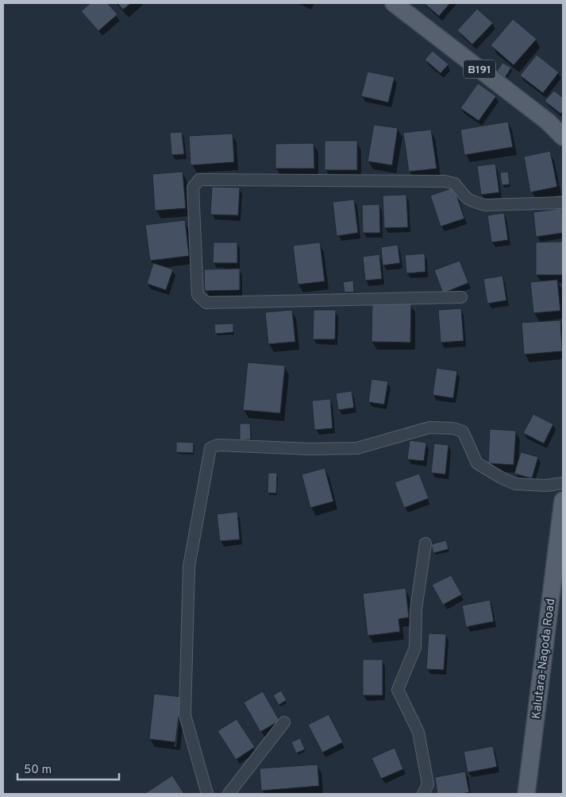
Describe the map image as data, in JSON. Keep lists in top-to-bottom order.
{
  "streets": {
    "main road": ["B191", "Kalutara-Nagoda Road"]
  },
  "scale_bar": "50 m"
}
